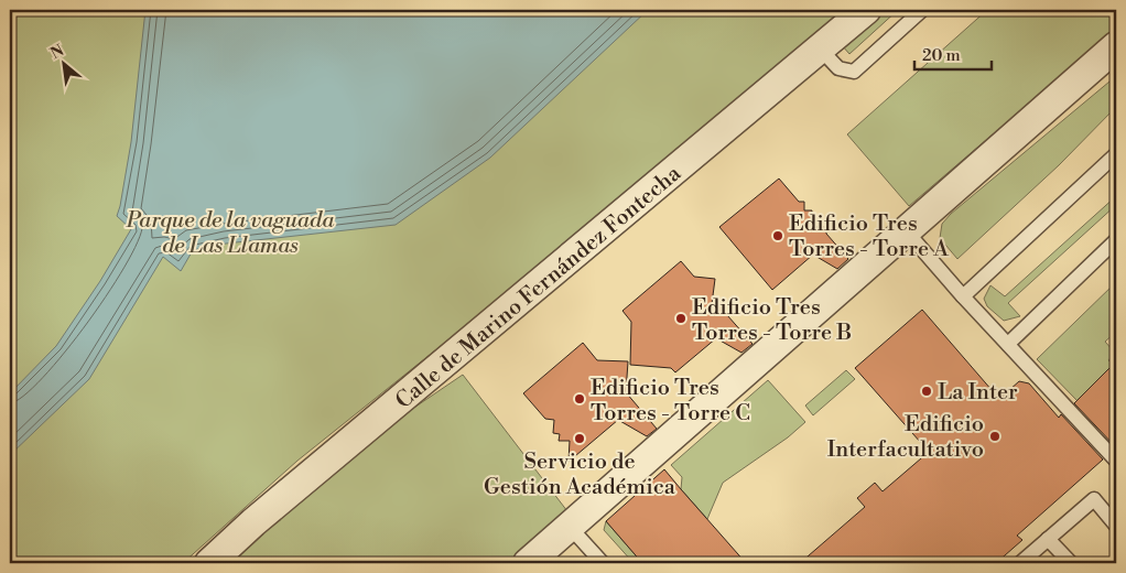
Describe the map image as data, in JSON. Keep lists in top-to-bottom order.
{
  "streets": {
    "street": ["Calle de Marino Fernández Fontecha"]
  },
  "parks": ["Parque de la vaguada de Las Llamas"],
  "places": [
    "Edificio Tres Torres - Torre A",
    "Edificio Tres Torres - Torre B",
    "La Inter",
    "Edificio Tres Torres - Torre C",
    "Edificio Interfacultativo",
    "Servicio de Gestión Académica"
  ],
  "scale_bar": "20 m",
  "north": "top left"
}
